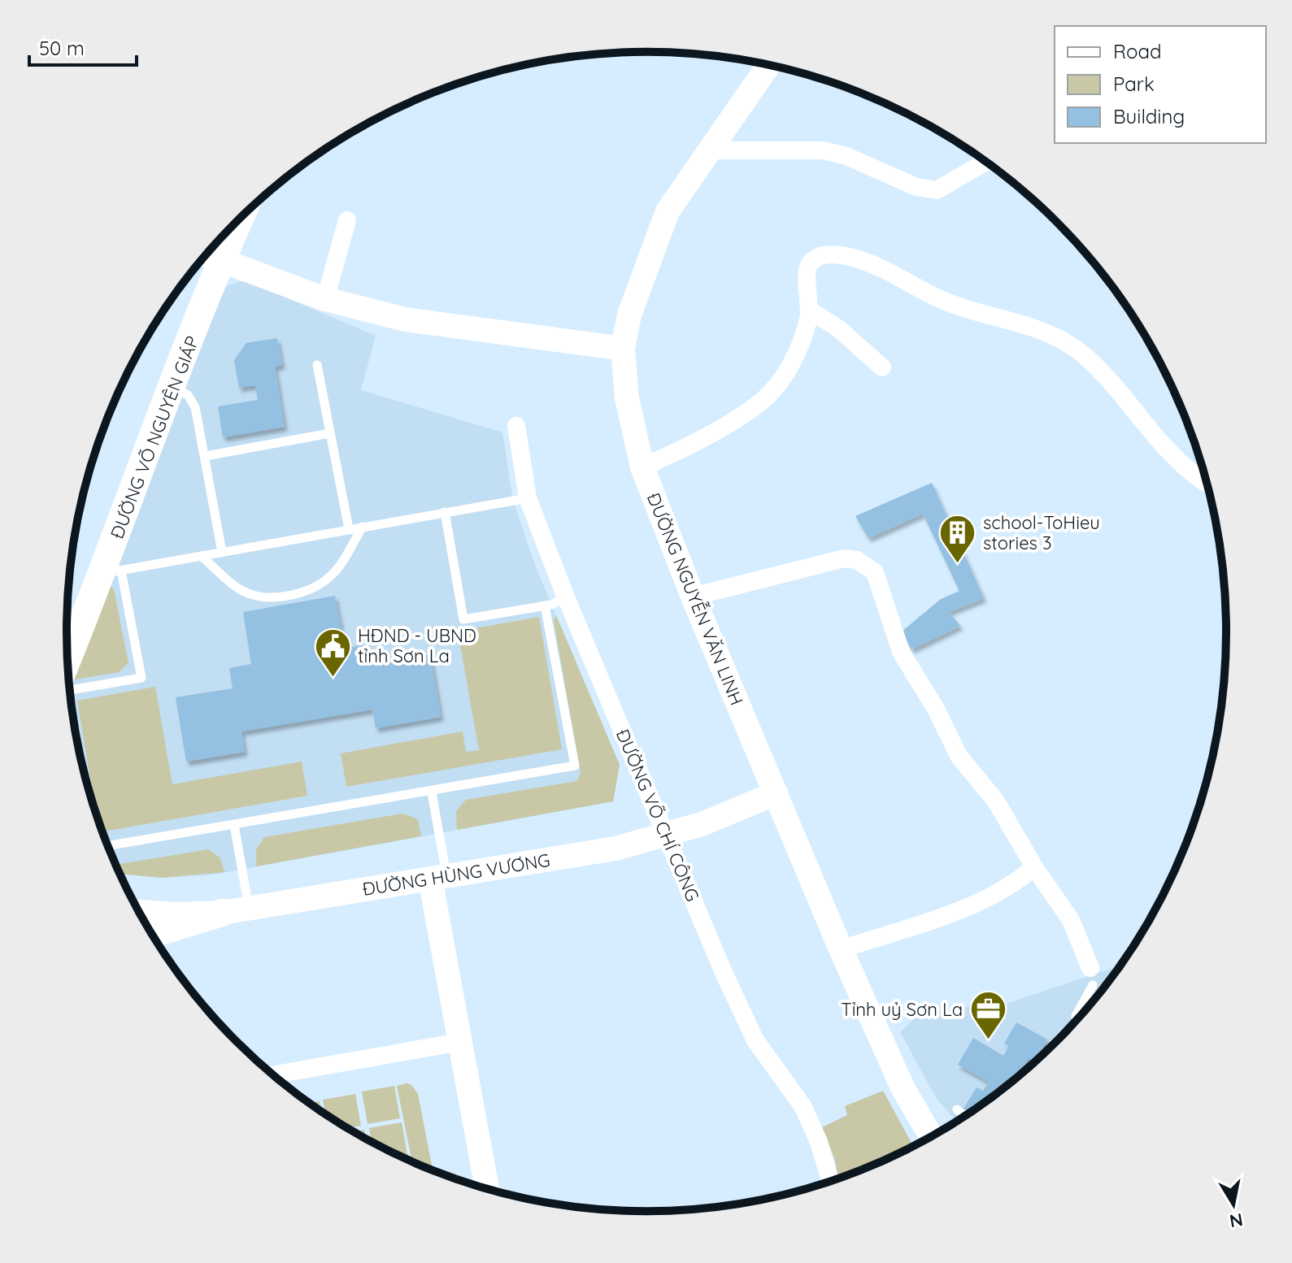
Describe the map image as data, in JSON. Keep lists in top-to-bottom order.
{
  "streets": {
    "main road": ["ĐƯỜNG VÕ NGUYÊN GIÁP"],
    "street": ["ĐƯỜNG NGUYỄN VĂN LINH", "ĐƯỜNG VÕ CHÍ CÔNG", "ĐƯỜNG HÙNG VƯƠNG"]
  },
  "crossings": [
    ["ĐƯỜNG NGUYỄN VĂN LINH", "ĐƯỜNG HÙNG VƯƠNG"],
    ["ĐƯỜNG VÕ CHÍ CÔNG", "ĐƯỜNG HÙNG VƯƠNG"]
  ],
  "places": {
    "building": ["school-ToHieu stories 3"],
    "public building": ["HĐND - UBND tỉnh Sơn La"],
    "office": ["Tỉnh uỷ Sơn La"]
  },
  "legend": ["Road", "Park", "Building"],
  "scale_bar": "50 m",
  "north": "bottom"
}
